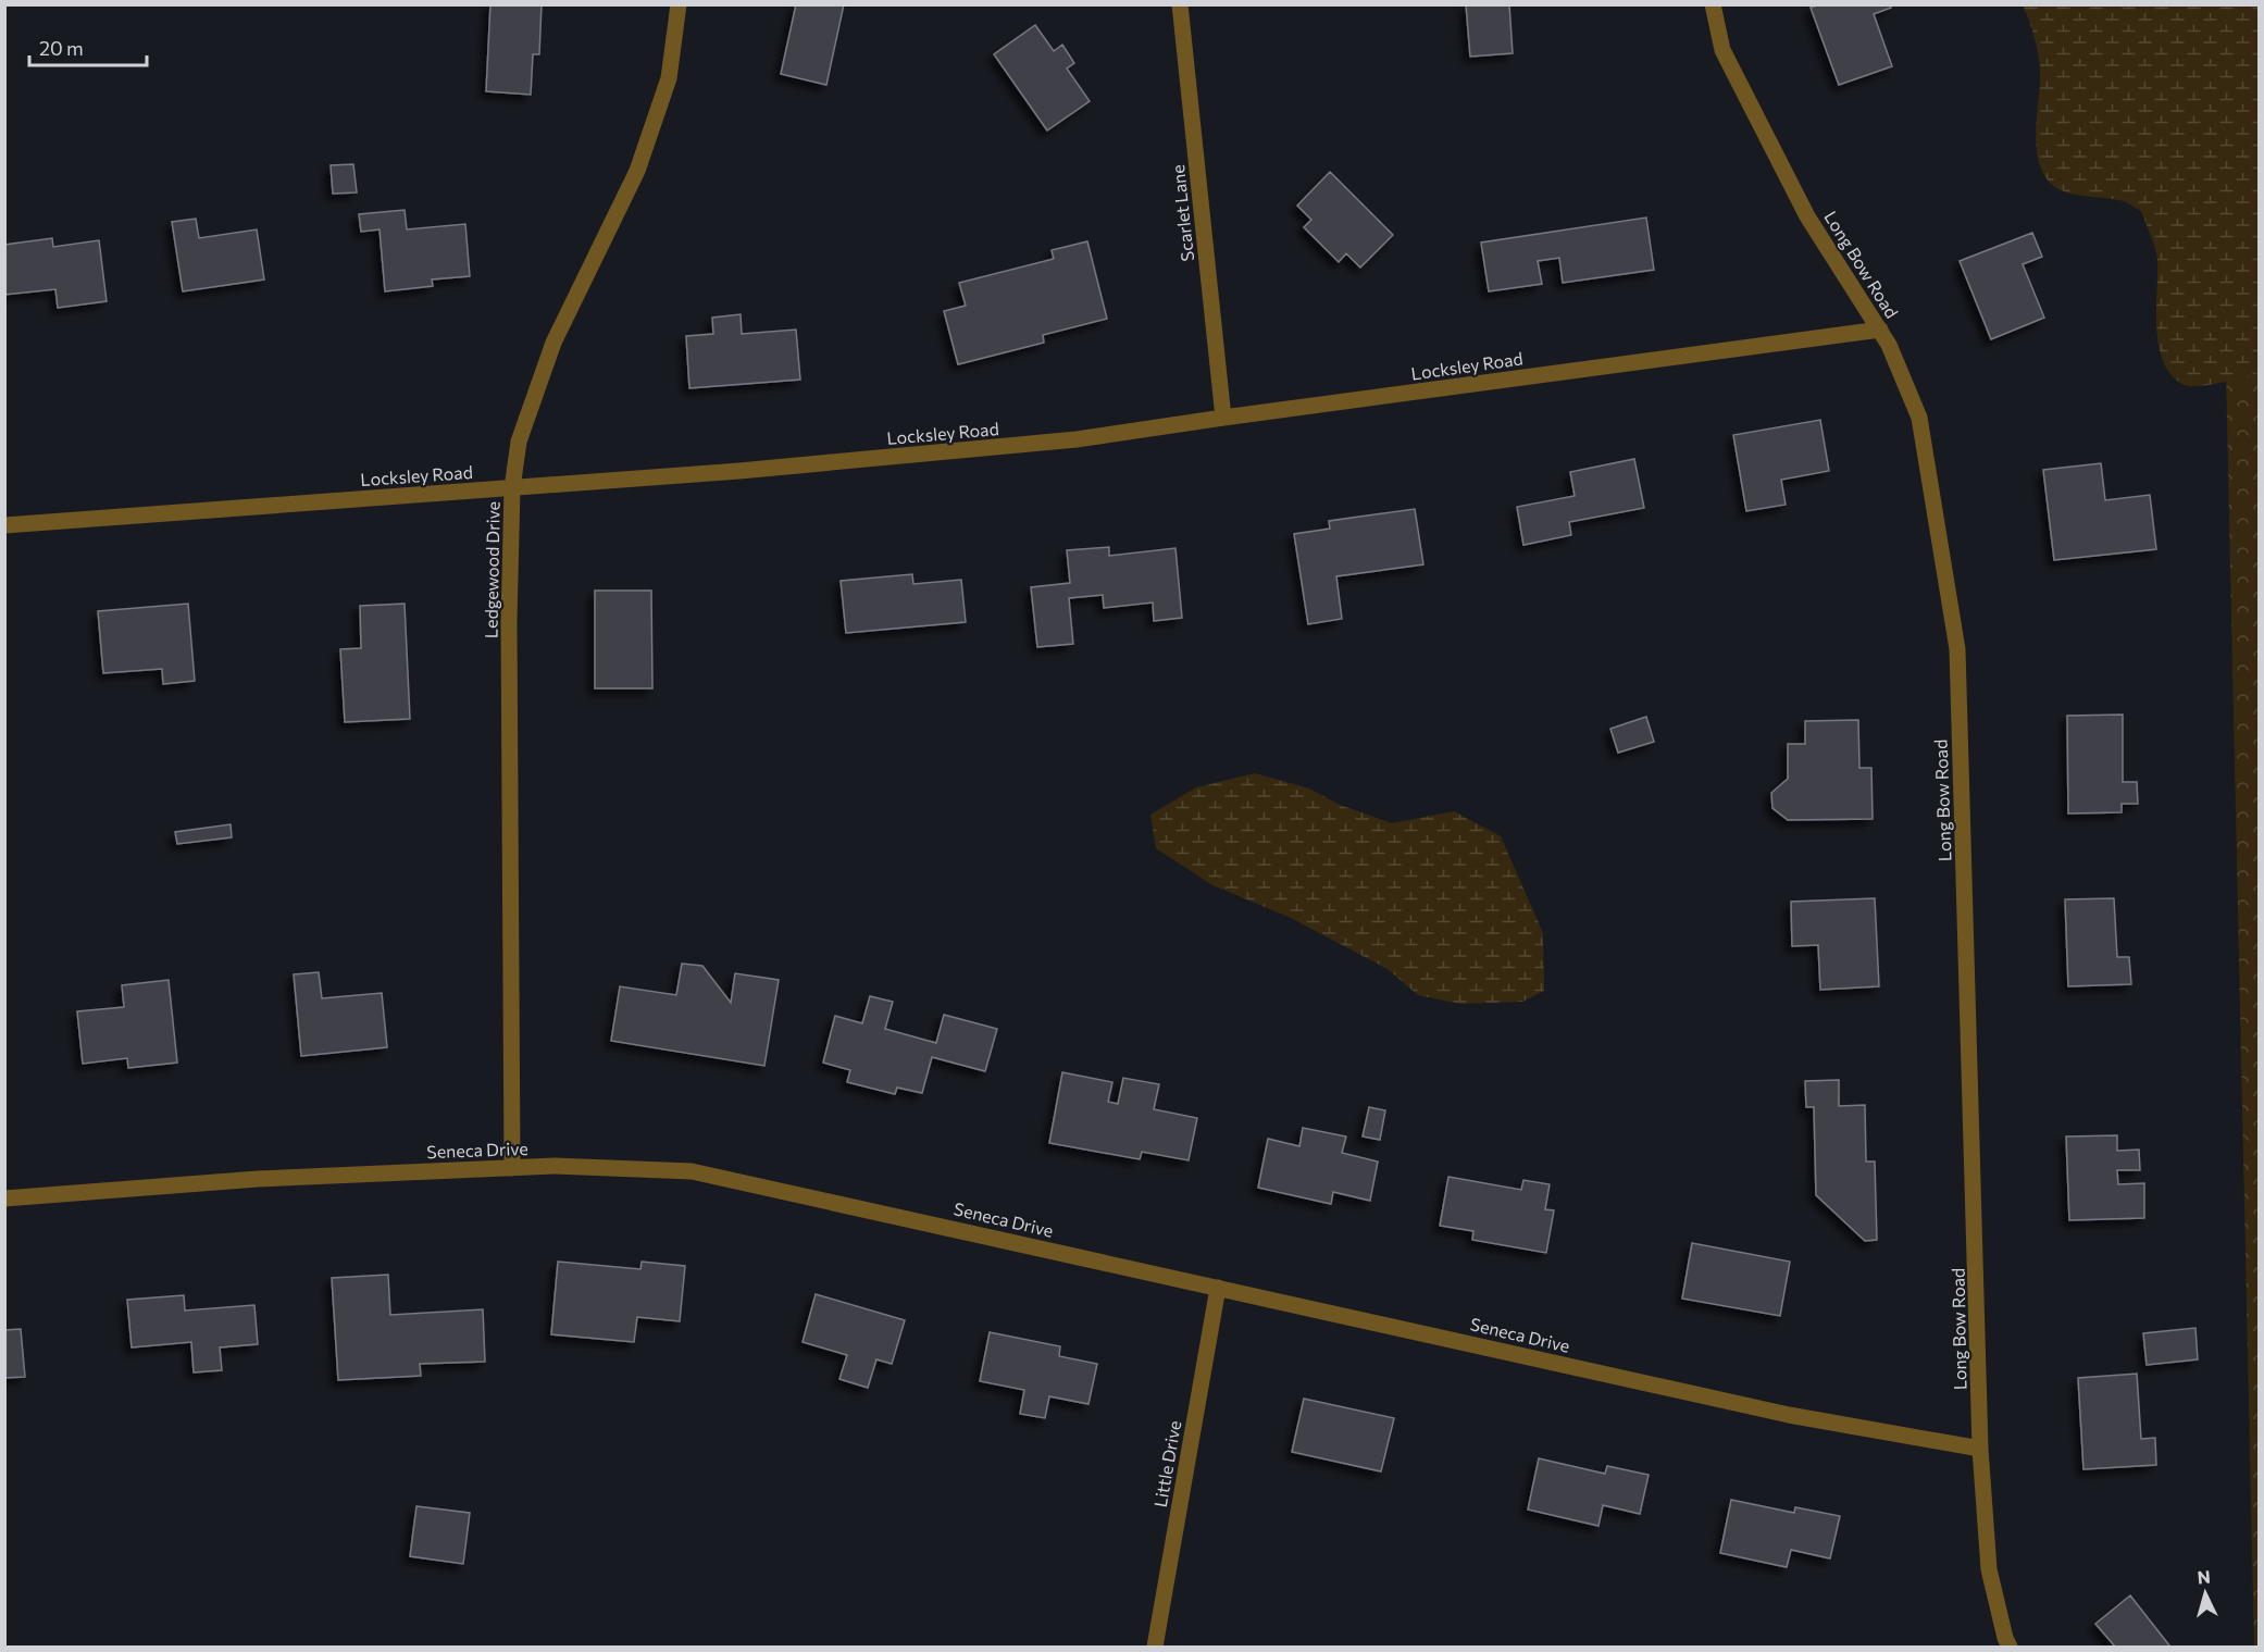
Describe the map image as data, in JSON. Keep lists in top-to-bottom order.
{
  "streets": {
    "street": [
      "Scarlet Lane",
      "Long Bow Road",
      "Locksley Road",
      "Ledgewood Drive",
      "Seneca Drive",
      "Little Drive"
    ]
  },
  "crossings": [
    ["Scarlet Lane", "Locksley Road"],
    ["Long Bow Road", "Locksley Road"],
    ["Long Bow Road", "Seneca Drive"],
    ["Locksley Road", "Ledgewood Drive"],
    ["Ledgewood Drive", "Seneca Drive"],
    ["Seneca Drive", "Little Drive"]
  ],
  "scale_bar": "20 m",
  "north": "top"
}
